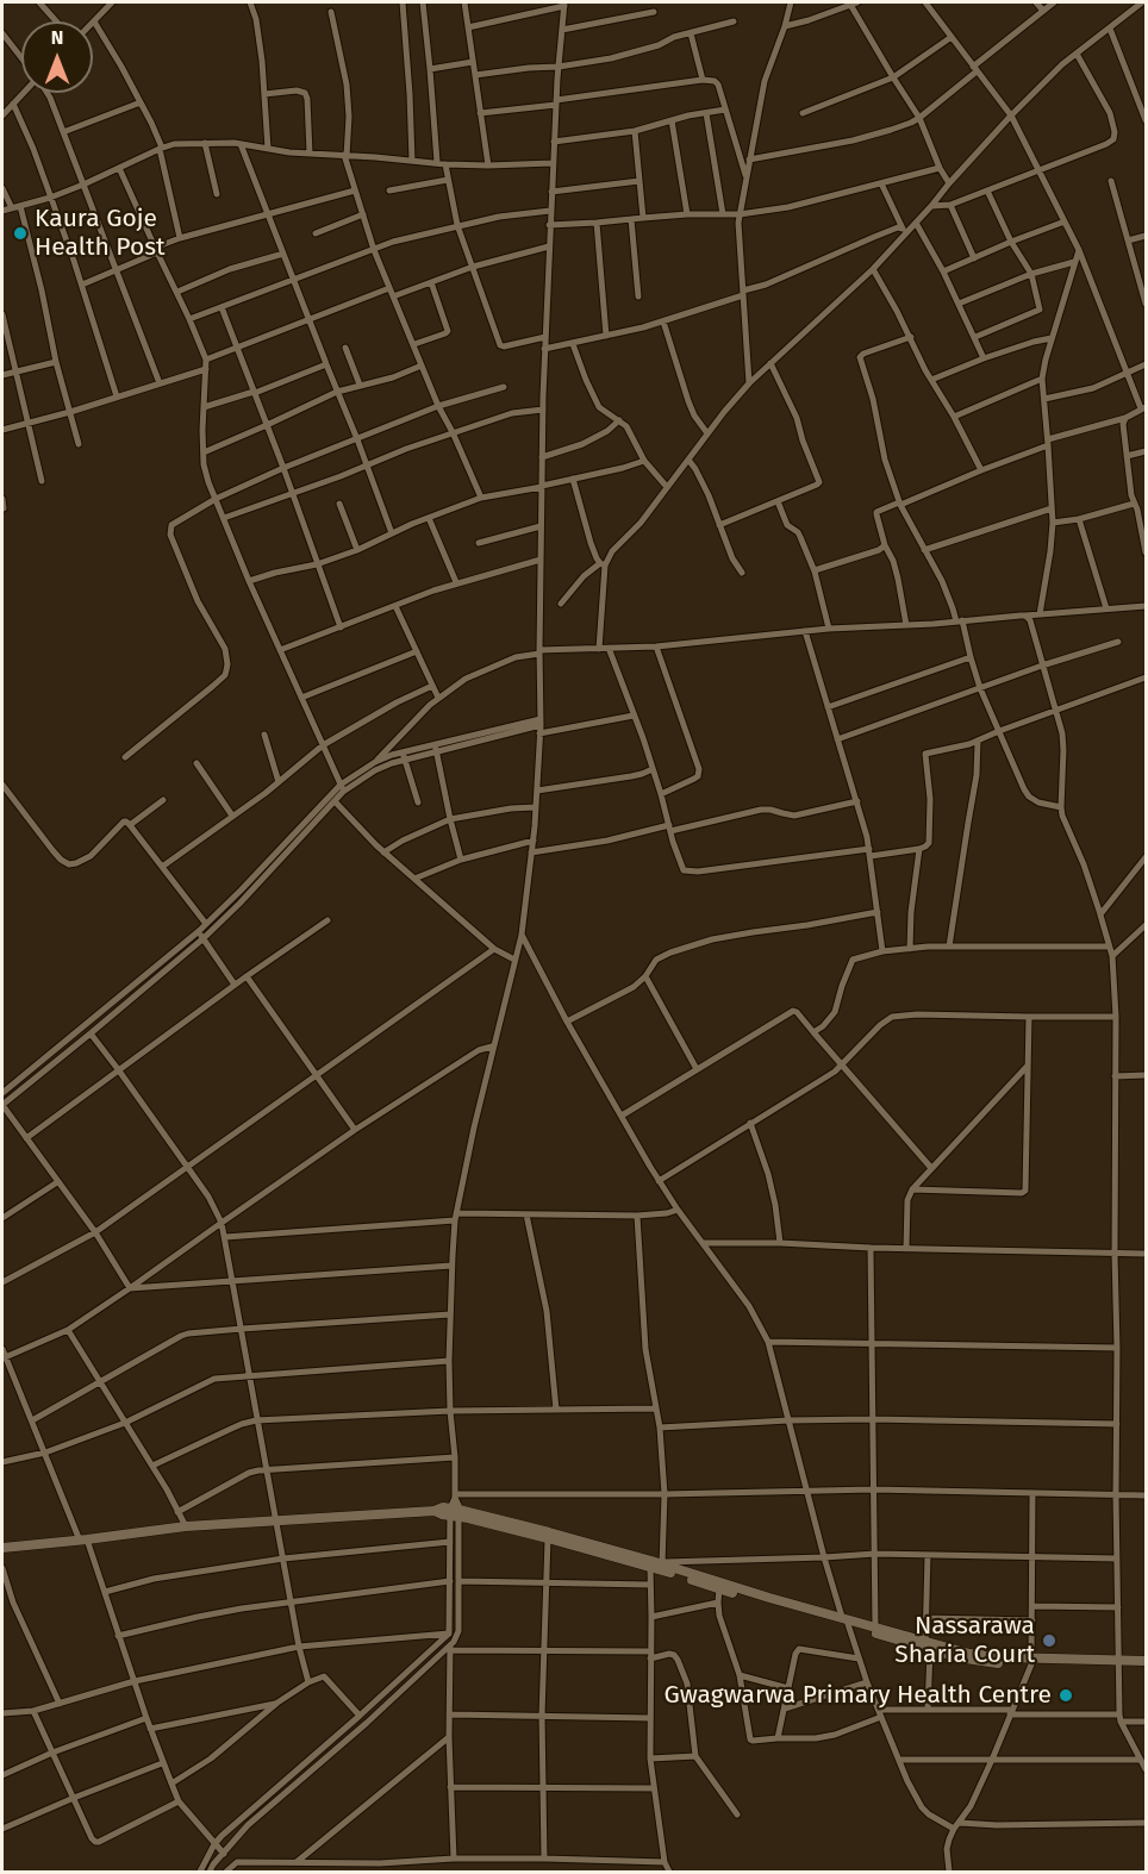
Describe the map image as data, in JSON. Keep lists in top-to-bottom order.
{
  "places": ["Kaura Goje Health Post", "Nassarawa Sharia Court", "Gwagwarwa Primary Health Centre"],
  "north": "top"
}
